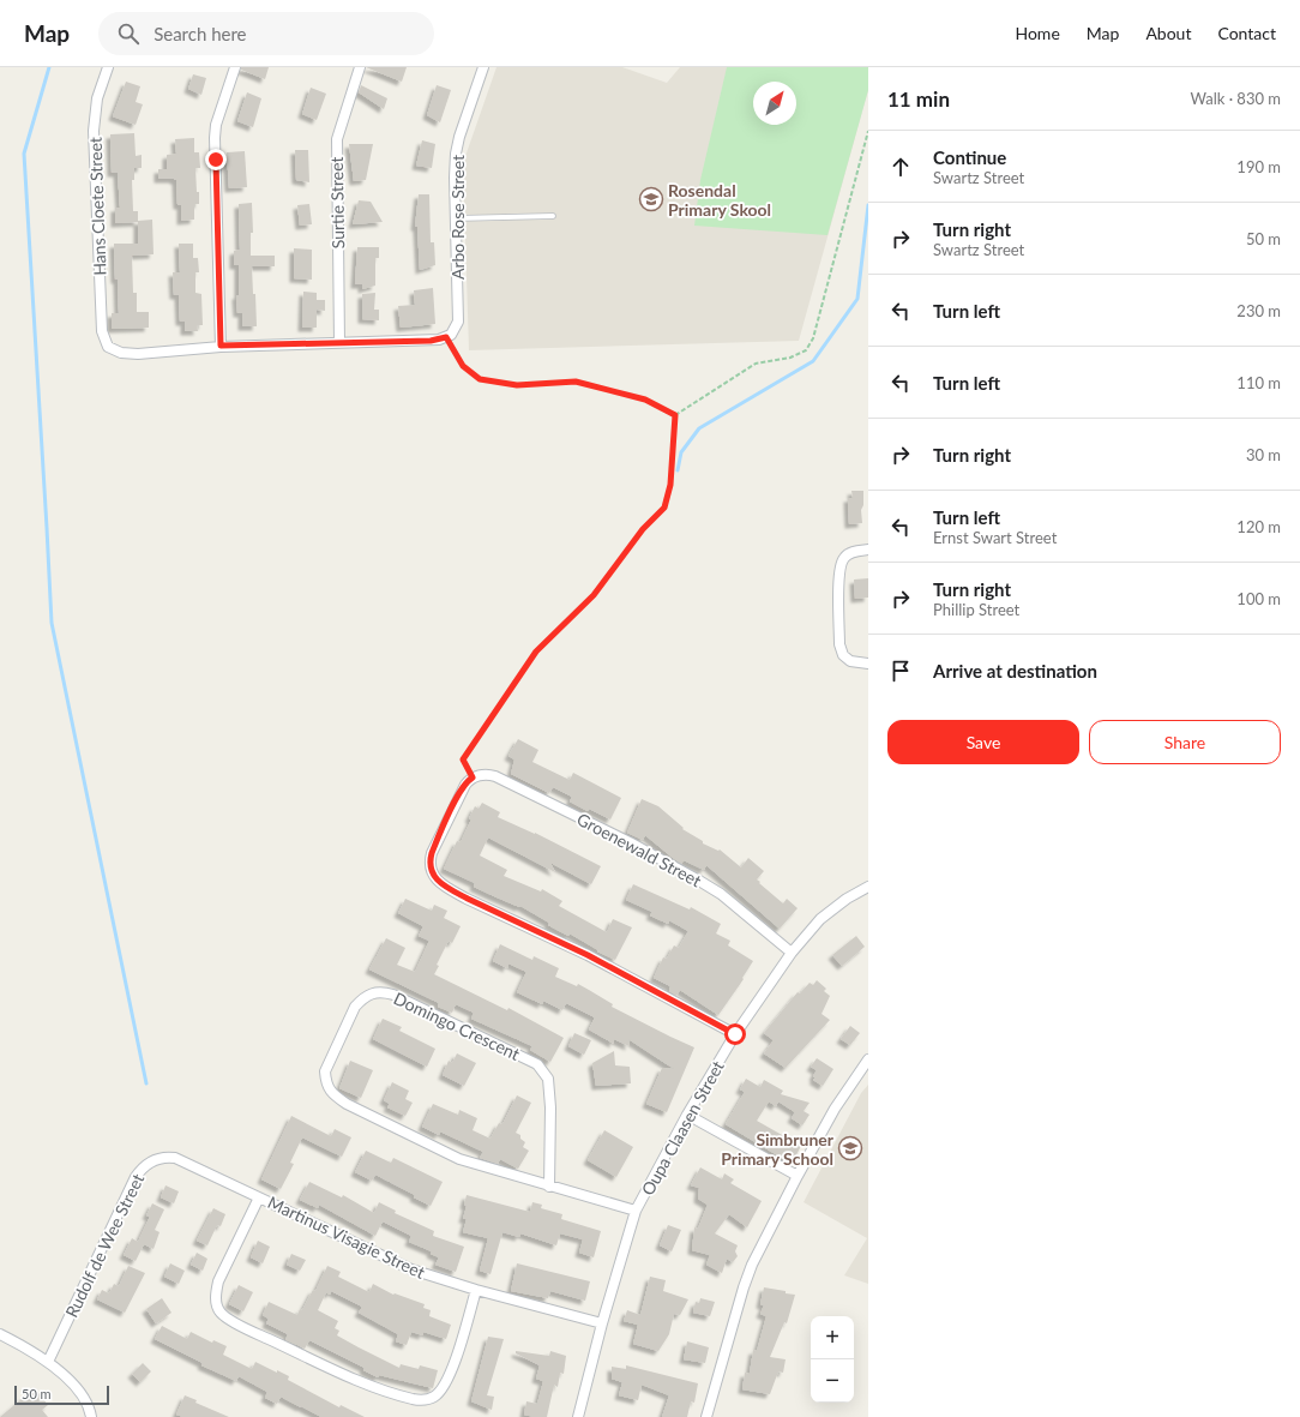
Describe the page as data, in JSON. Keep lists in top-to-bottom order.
{
  "streets": {
    "street": [
      "Surtie Street",
      "Hans Cloete Street",
      "Arbo Rose Street",
      "Groenewald Street",
      "Domingo Crescent",
      "Oupa Claasen Street",
      "Martinus Visagie Street",
      "Rudolf de Wee Street"
    ]
  },
  "crossings": [
    ["Groenewald Street", "Oupa Claasen Street"],
    ["Domingo Crescent", "Oupa Claasen Street"],
    ["Oupa Claasen Street", "Martinus Visagie Street"],
    ["Martinus Visagie Street", "Rudolf de Wee Street"]
  ],
  "places": {
    "school or university": ["Rosendal Primary Skool", "Simbruner Primary School"]
  },
  "scale_bar": "50 m",
  "north": "top right",
  "page": {
    "header": "Map",
    "search": "Search here",
    "nav": [
      "Home",
      "Map",
      "About",
      "Contact"
    ],
    "heading": ["11 min", "Walk · 830 m"],
    "list": [
      ["Continue", "Swartz Street", "190 m"],
      ["Turn right", "Swartz Street", "50 m"],
      ["Turn left", "230 m"],
      ["Turn left", "110 m"],
      ["Turn right", "30 m"],
      ["Turn left", "Ernst Swart Street", "120 m"],
      ["Turn right", "Phillip Street", "100 m"],
      "Arrive at destination"
    ],
    "buttons": ["Save", "Share"],
    "map_buttons": ["+", "−"],
    "scale": "50 m"
  }
}
